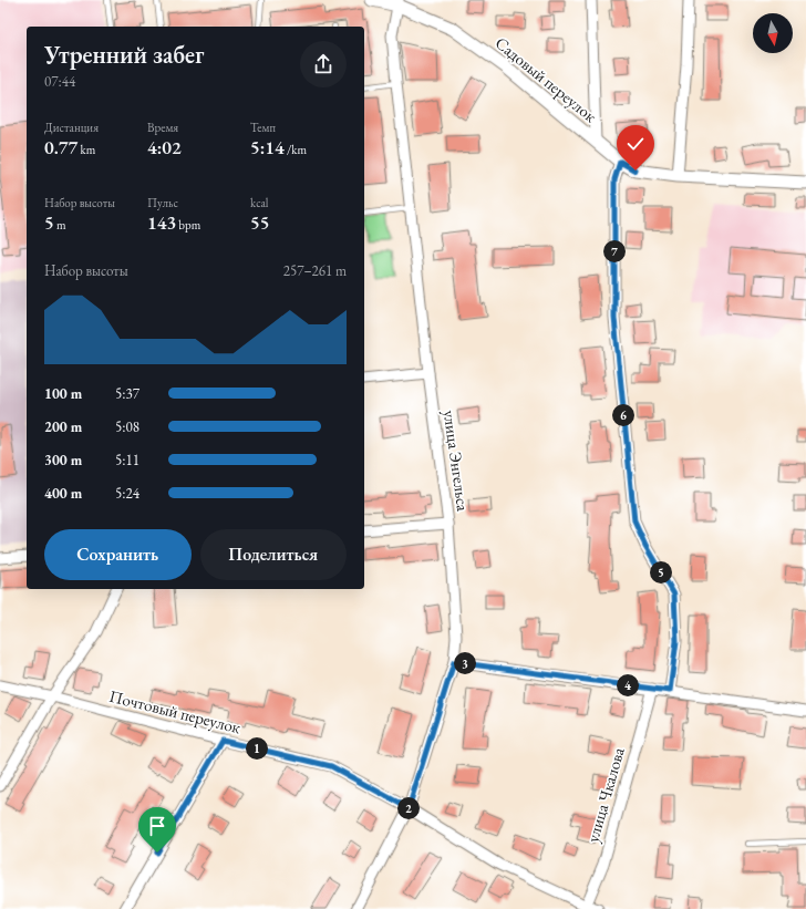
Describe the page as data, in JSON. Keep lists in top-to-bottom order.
{
  "streets": {
    "street": [
      "Садовый переулок",
      "улица Энгельса",
      "Почтовый переулок",
      "улица Чкалова"
    ]
  },
  "crossings": [
    ["Садовый переулок", "улица Энгельса"],
    ["улица Энгельса", "Почтовый переулок"],
    ["Почтовый переулок", "улица Чкалова"]
  ],
  "north": "bottom",
  "page": {
    "heading": ["Утренний забег", "07:44"],
    "stats": [
      ["Дистанция", "0.77 km"],
      ["Время", "4:02"],
      ["Темп", "5:14 /km"],
      ["Набор высоты", "5 m"],
      ["Пульс", "143 bpm"],
      ["kcal", "55"]
    ],
    "pins": [
      "7",
      "6",
      "5",
      "3",
      "4",
      "1",
      "2"
    ],
    "chart": ["Набор высоты", "257–261 m"],
    "list": [
      {
        "name": "100 m",
        "note": "5:37"
      },
      {
        "name": "200 m",
        "note": "5:08"
      },
      {
        "name": "300 m",
        "note": "5:11"
      },
      {
        "name": "400 m",
        "note": "5:24"
      }
    ],
    "buttons": ["Сохранить", "Поделиться"]
  }
}
